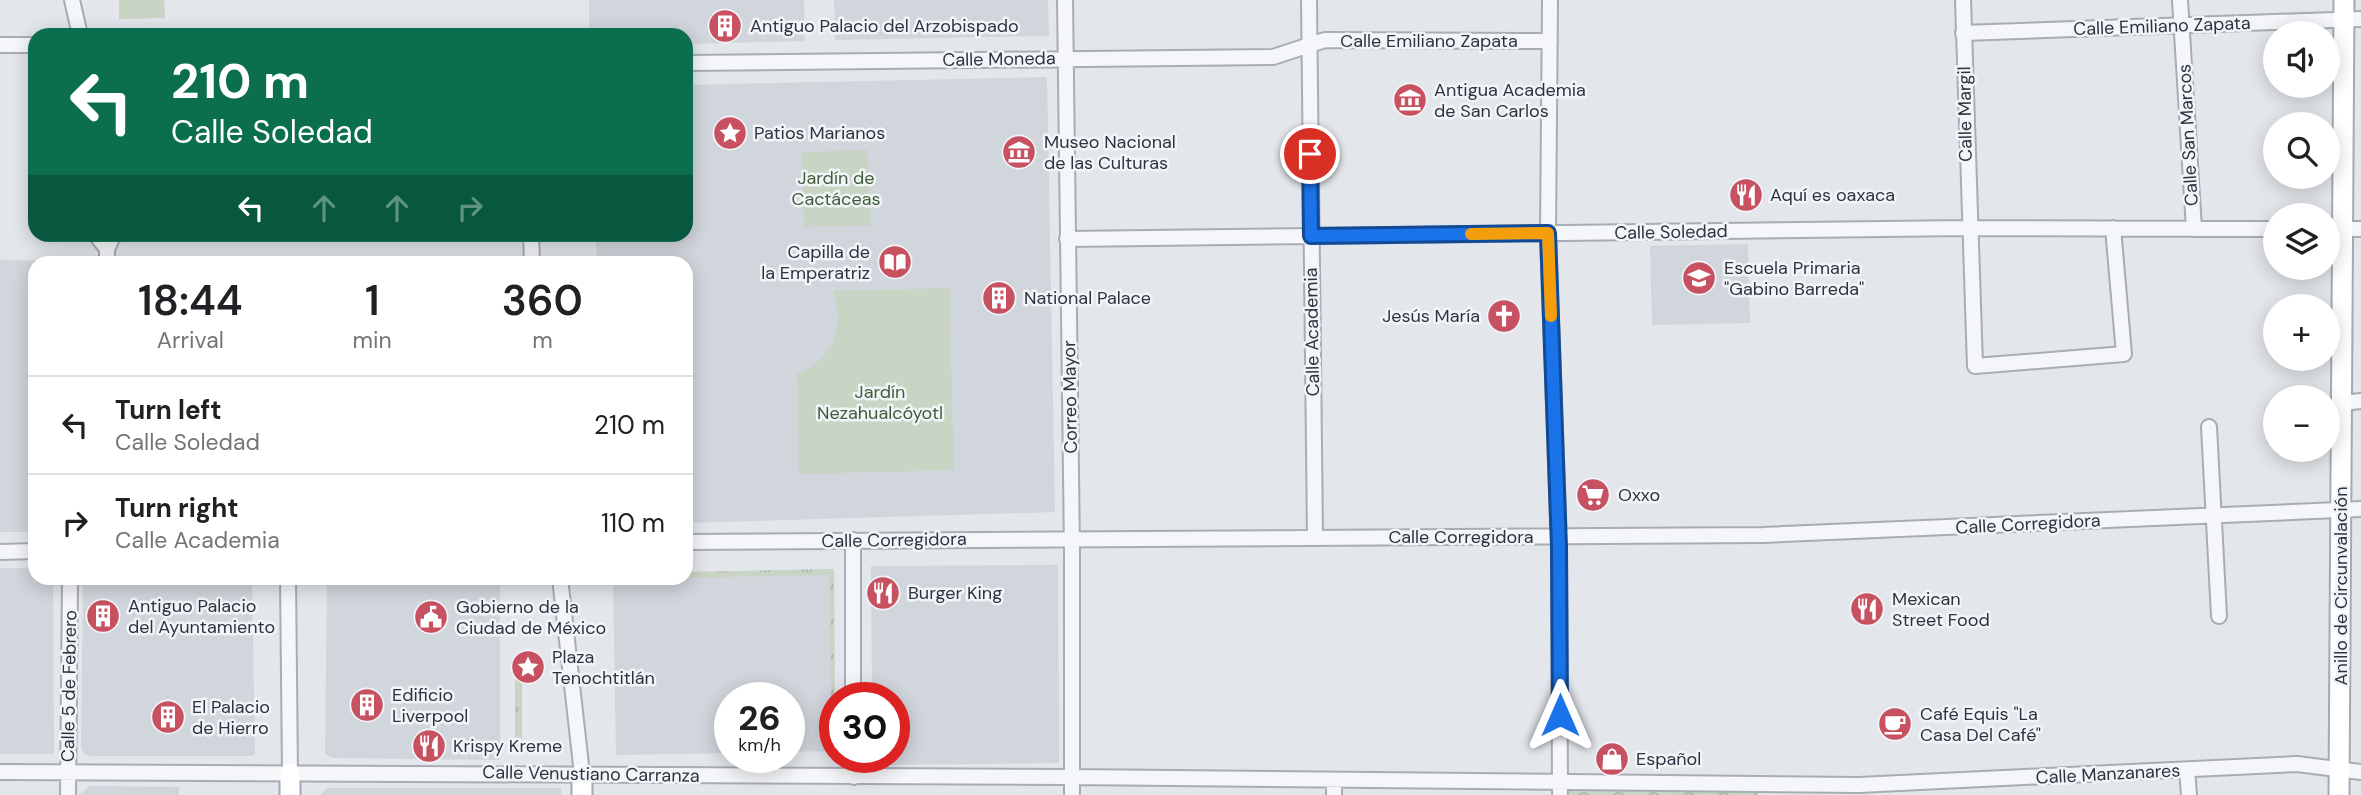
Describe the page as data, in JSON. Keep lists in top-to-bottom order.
{
  "streets": {
    "main road": ["Anillo de Circunvalación"],
    "street": [
      "Calle Emiliano Zapata",
      "Calle Moneda",
      "Calle Margil",
      "Calle San Marcos",
      "Calle Soledad",
      "Calle Academia",
      "Correo Mayor",
      "Calle Corregidora",
      "Calle 5 de Febrero",
      "Calle Venustiano Carranza",
      "Calle Manzanares"
    ]
  },
  "crossings": [
    ["Calle Emiliano Zapata", "Calle Moneda"],
    ["Calle Emiliano Zapata", "Calle Margil"],
    ["Calle Emiliano Zapata", "Calle San Marcos"],
    ["Calle Emiliano Zapata", "Calle Academia"],
    ["Calle Emiliano Zapata", "Anillo de Circunvalación"],
    ["Calle Moneda", "Calle Academia"],
    ["Calle Moneda", "Correo Mayor"],
    ["Calle Margil", "Calle Soledad"],
    ["Calle San Marcos", "Calle Soledad"],
    ["Calle Soledad", "Calle Academia"],
    ["Calle Soledad", "Correo Mayor"],
    ["Calle Academia", "Calle Corregidora"],
    ["Correo Mayor", "Calle Corregidora"],
    ["Correo Mayor", "Calle Venustiano Carranza"],
    ["Calle Corregidora", "Anillo de Circunvalación"],
    ["Anillo de Circunvalación", "Calle Manzanares"],
    ["Calle 5 de Febrero", "Calle Venustiano Carranza"],
    ["Calle Venustiano Carranza", "Calle Manzanares"]
  ],
  "parks": ["Jardín de Cactáceas", "Jardín Nezahualcóyotl"],
  "places": {
    "building": [
      "Antiguo Palacio del Arzobispado",
      "National Palace",
      "Antiguo Palacio del Ayuntamiento",
      "Edificio Liverpool",
      "El Palacio de Hierro"
    ],
    "museum": ["Antigua Academia de San Carlos", "Museo Nacional de las Culturas"],
    "place": ["Patios Marianos", "Plaza Tenochtitlán"],
    "restaurant": [
      "Aquí es oaxaca",
      "Burger King",
      "Mexican Street Food",
      "Krispy Kreme"
    ],
    "library": ["Capilla de la Emperatriz"],
    "school or university": ["Escuela Primaria \"Gabino Barreda\""],
    "church": ["Jesús María"],
    "supermarket": ["Oxxo"],
    "public building": ["Gobierno de la Ciudad de México"],
    "cafe": ["Café Equis \"La Casa Del Café\""],
    "shop": ["Español"]
  },
  "page": {
    "map_buttons": ["+", "−"],
    "turn": ["210 m", "Calle Soledad"],
    "eta": [
      "18:44",
      "Arrival",
      "1",
      "min",
      "360",
      "m"
    ],
    "list": [
      {
        "name": "Turn left",
        "note": "Calle Soledad",
        "value": "210 m"
      },
      {
        "name": "Turn right",
        "note": "Calle Academia",
        "value": "110 m"
      }
    ],
    "speed": "26 km/h",
    "limit": "30"
  }
}
